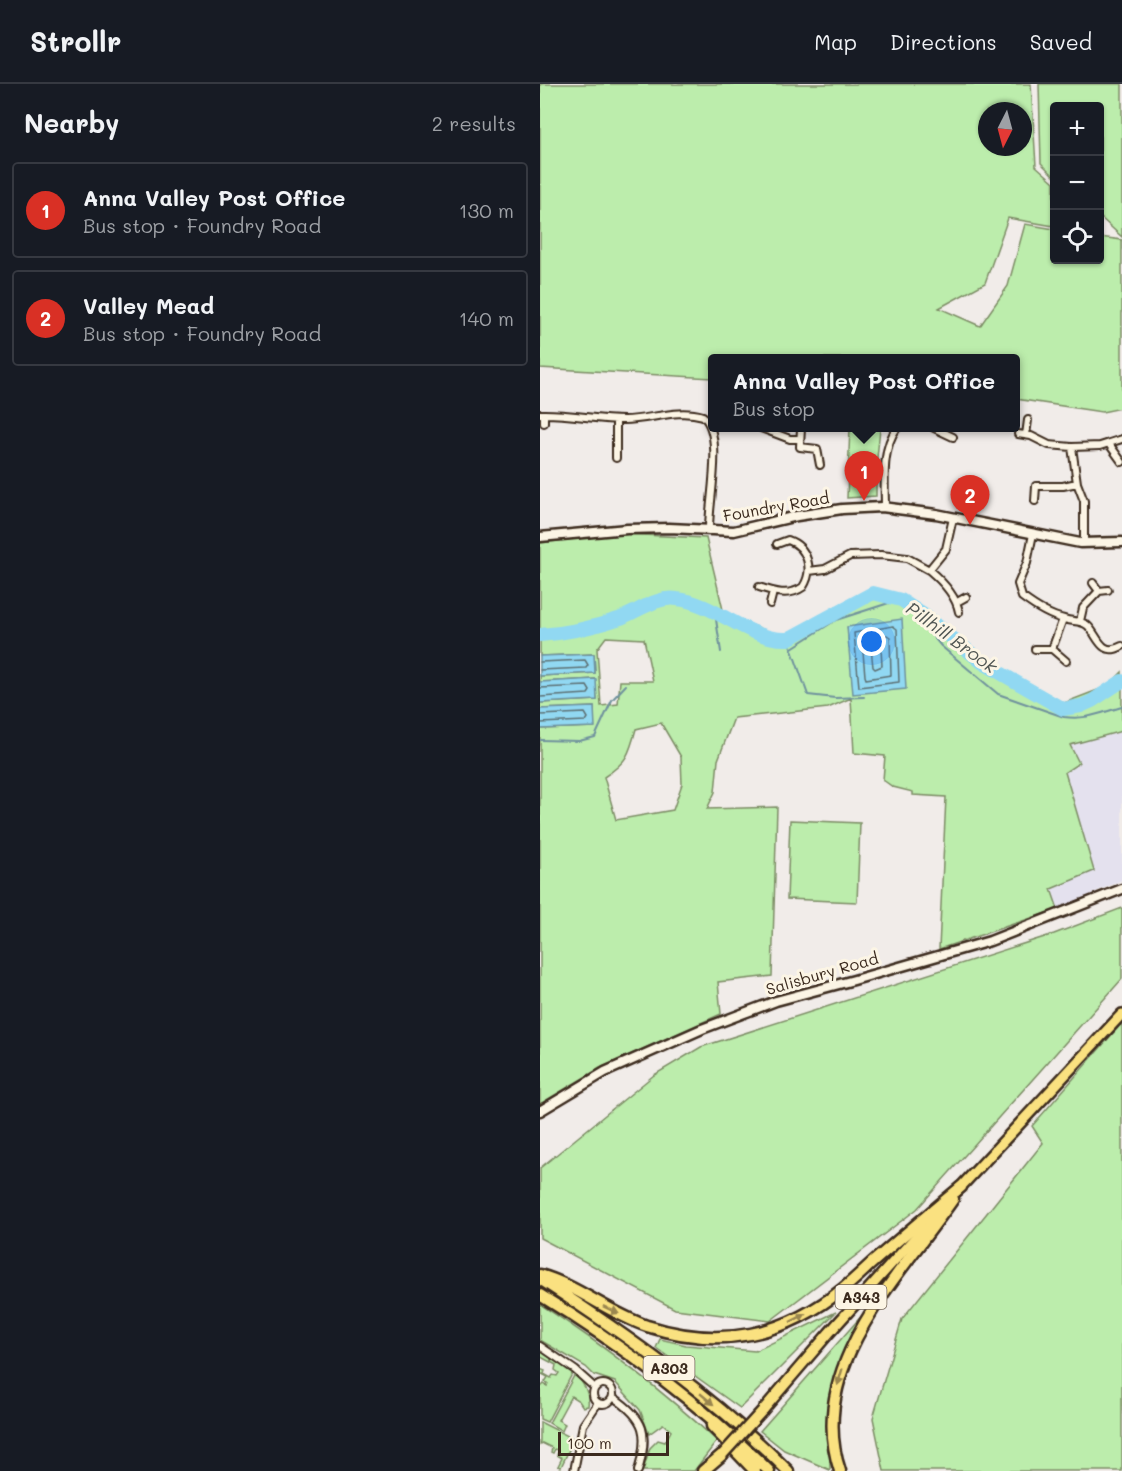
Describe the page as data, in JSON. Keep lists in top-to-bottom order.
{
  "streets": {
    "highway": ["A343", "A303"],
    "street": ["Foundry Road", "Salisbury Road"]
  },
  "water": ["Pillhill Brook"],
  "scale_bar": "100 m",
  "north": "bottom",
  "page": {
    "header": "Strollr",
    "nav": ["Map", "Directions", "Saved"],
    "heading": ["Nearby", "2 results"],
    "map_buttons": ["+", "−"],
    "list": [
      {
        "mark": "1",
        "name": "Anna Valley Post Office",
        "note": "Bus stop · Foundry Road",
        "value": "130 m"
      },
      {
        "mark": "2",
        "name": "Valley Mead",
        "note": "Bus stop · Foundry Road",
        "value": "140 m"
      }
    ],
    "popup": ["Anna Valley Post Office", "Bus stop"],
    "pins": ["1", "2"],
    "scale": "100 m"
  }
}
